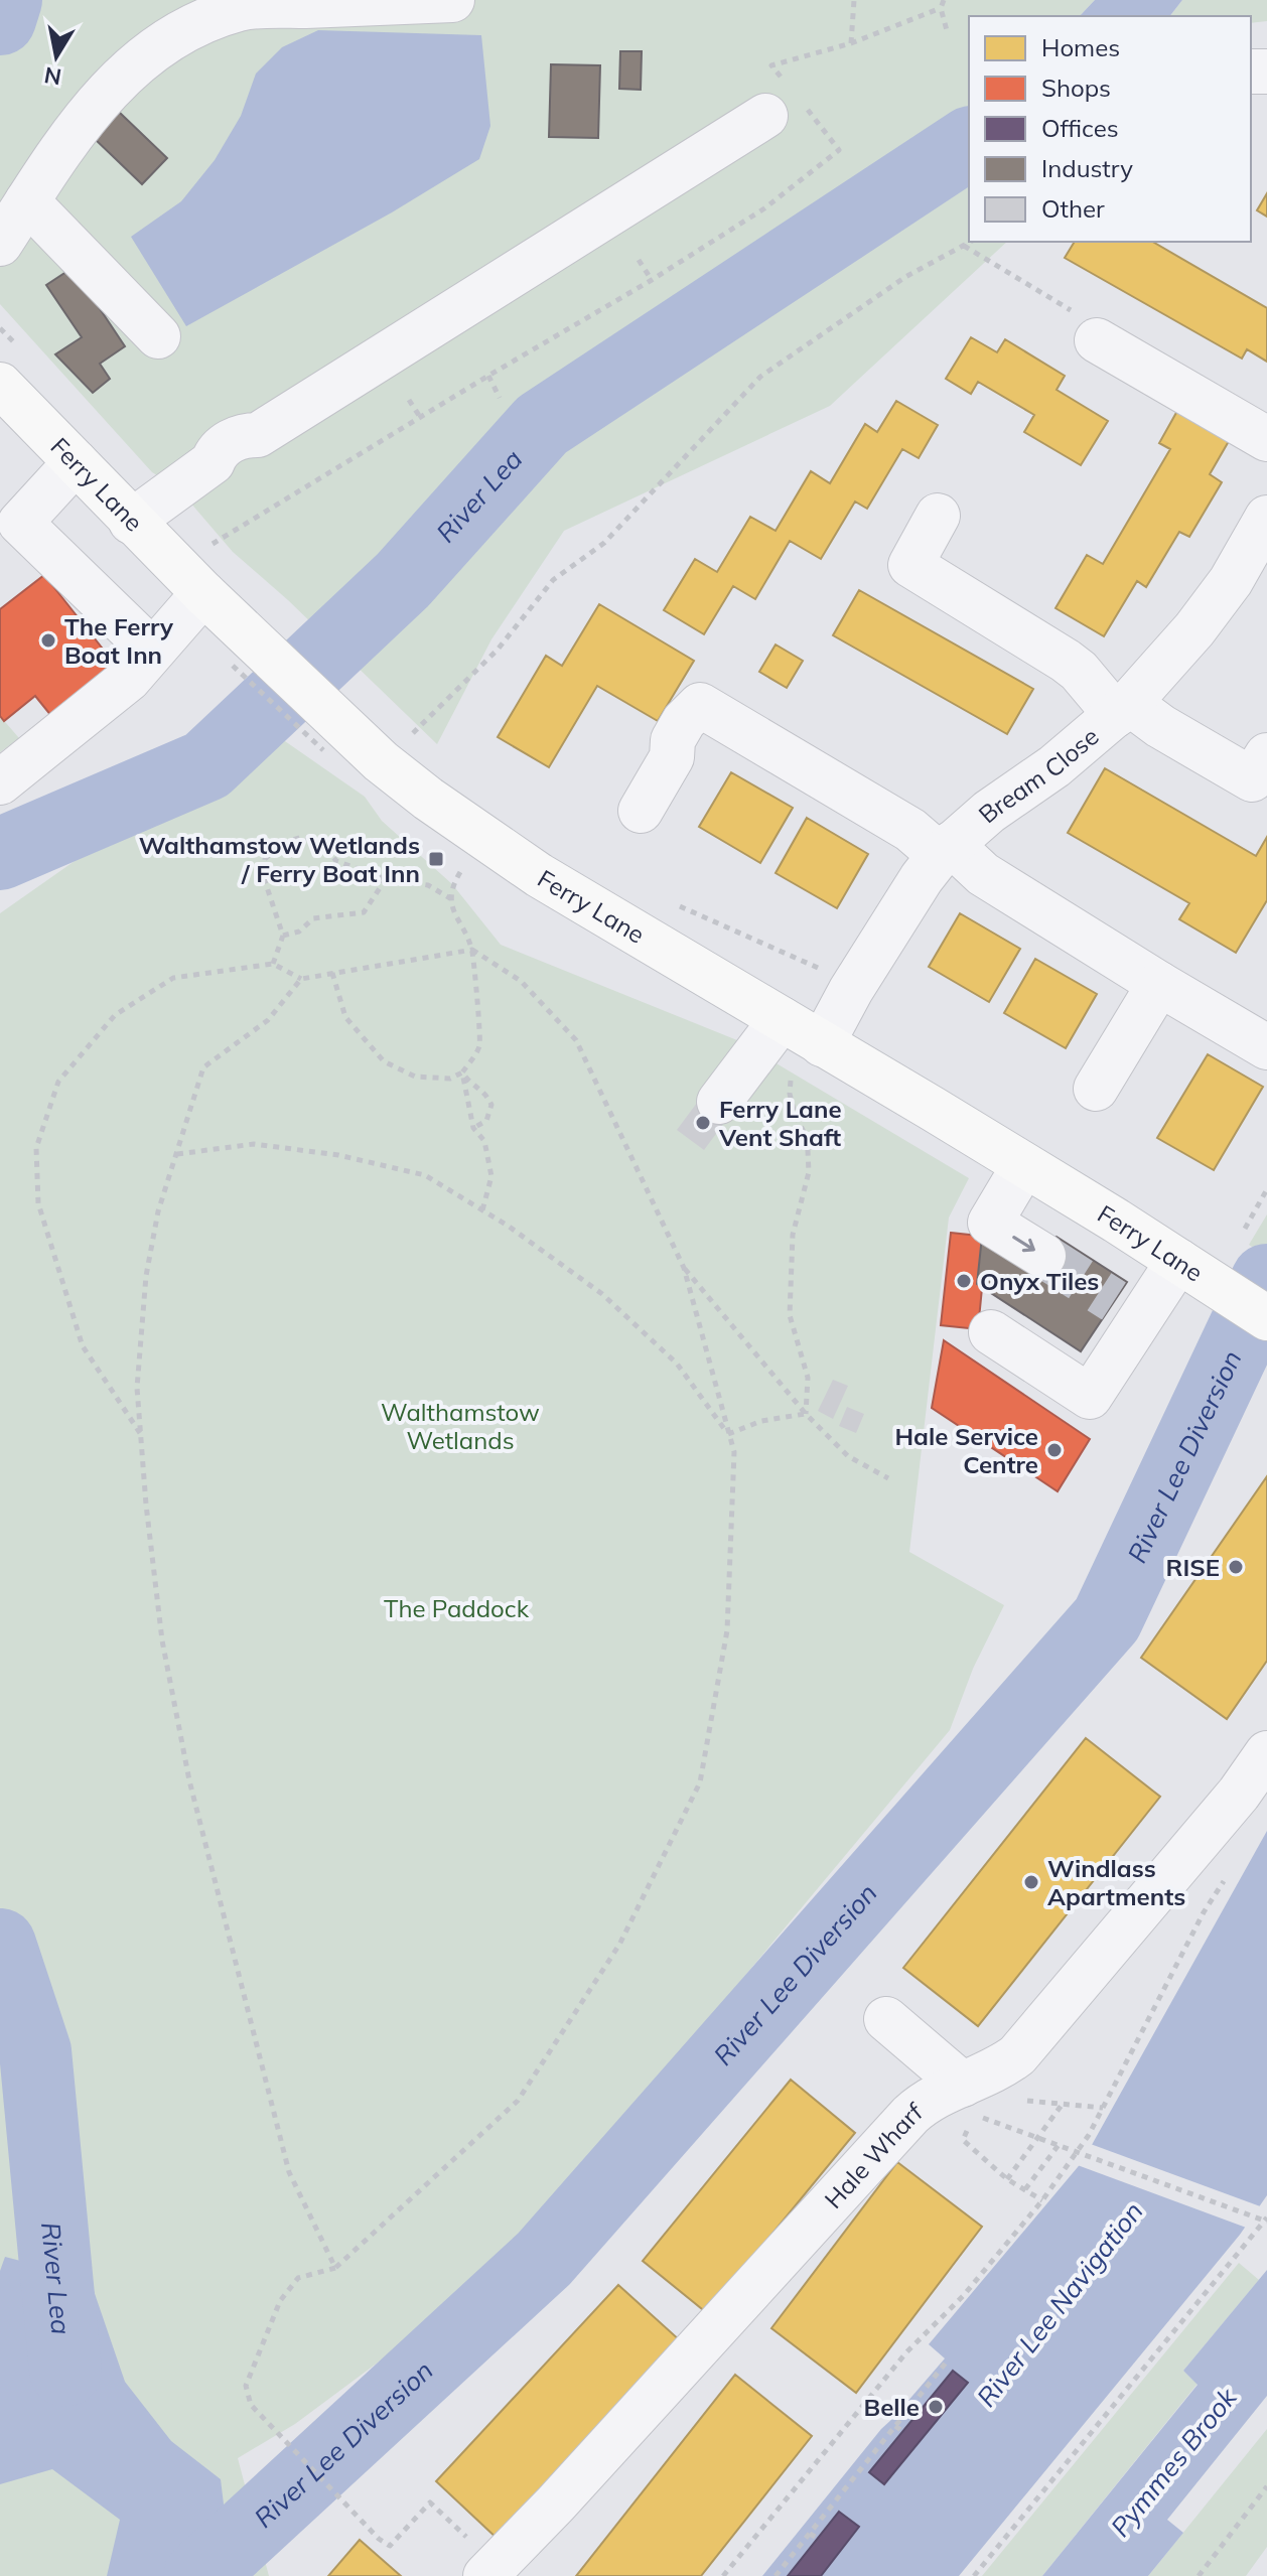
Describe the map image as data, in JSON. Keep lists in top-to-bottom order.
{
  "streets": {
    "main road": ["Ferry Lane"],
    "street": ["Bream Close", "Hale Wharf"]
  },
  "crossings": [
    ["Ferry Lane", "Bream Close"]
  ],
  "water": [
    "River Lea",
    "River Lee Diversion",
    "River Lee Navigation",
    "Pymmes Brook"
  ],
  "parks": ["Walthamstow Wetlands", "The Paddock"],
  "places": {
    "other": [
      "The Ferry Boat Inn",
      "Ferry Lane Vent Shaft",
      "Onyx Tiles",
      "Hale Service Centre",
      "RISE",
      "Windlass Apartments",
      "Belle"
    ],
    "transit": ["Walthamstow Wetlands / Ferry Boat Inn"]
  },
  "legend": [
    "Homes",
    "Shops",
    "Offices",
    "Industry",
    "Other"
  ],
  "north": "bottom"
}
